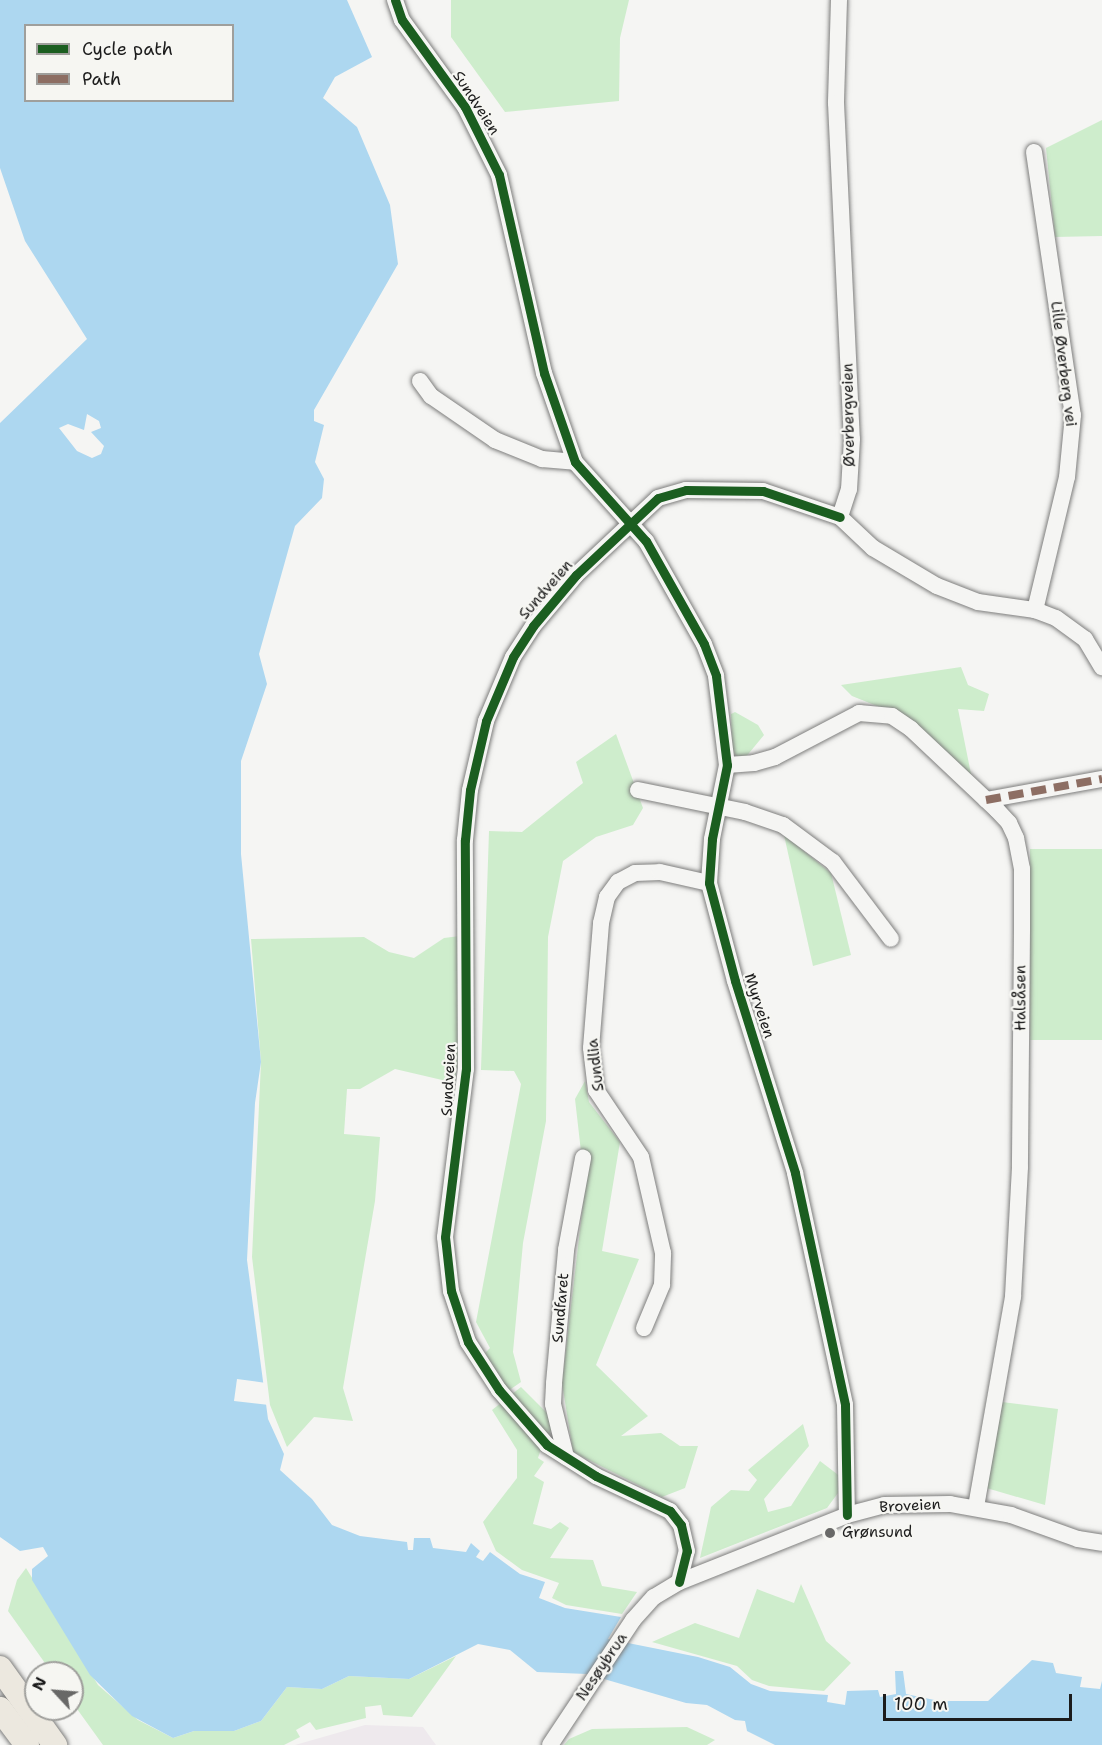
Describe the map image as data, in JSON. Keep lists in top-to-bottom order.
{
  "streets": {
    "street": [
      "Sundveien",
      "Lille Øverberg vei",
      "Øverbergveien",
      "Halsåsen",
      "Myrveien",
      "Sundlia",
      "Sundfaret",
      "Broveien",
      "Nesøybrua"
    ]
  },
  "crossings": [
    ["Sundveien", "Øverbergveien"],
    ["Sundveien", "Myrveien"],
    ["Sundveien", "Sundfaret"],
    ["Sundveien", "Broveien"],
    ["Halsåsen", "Myrveien"],
    ["Halsåsen", "Broveien"],
    ["Myrveien", "Sundlia"],
    ["Myrveien", "Broveien"],
    ["Broveien", "Nesøybrua"]
  ],
  "places": ["Grønsund"],
  "legend": ["Cycle path", "Path"],
  "scale_bar": "100 m",
  "north": "top left"
}
